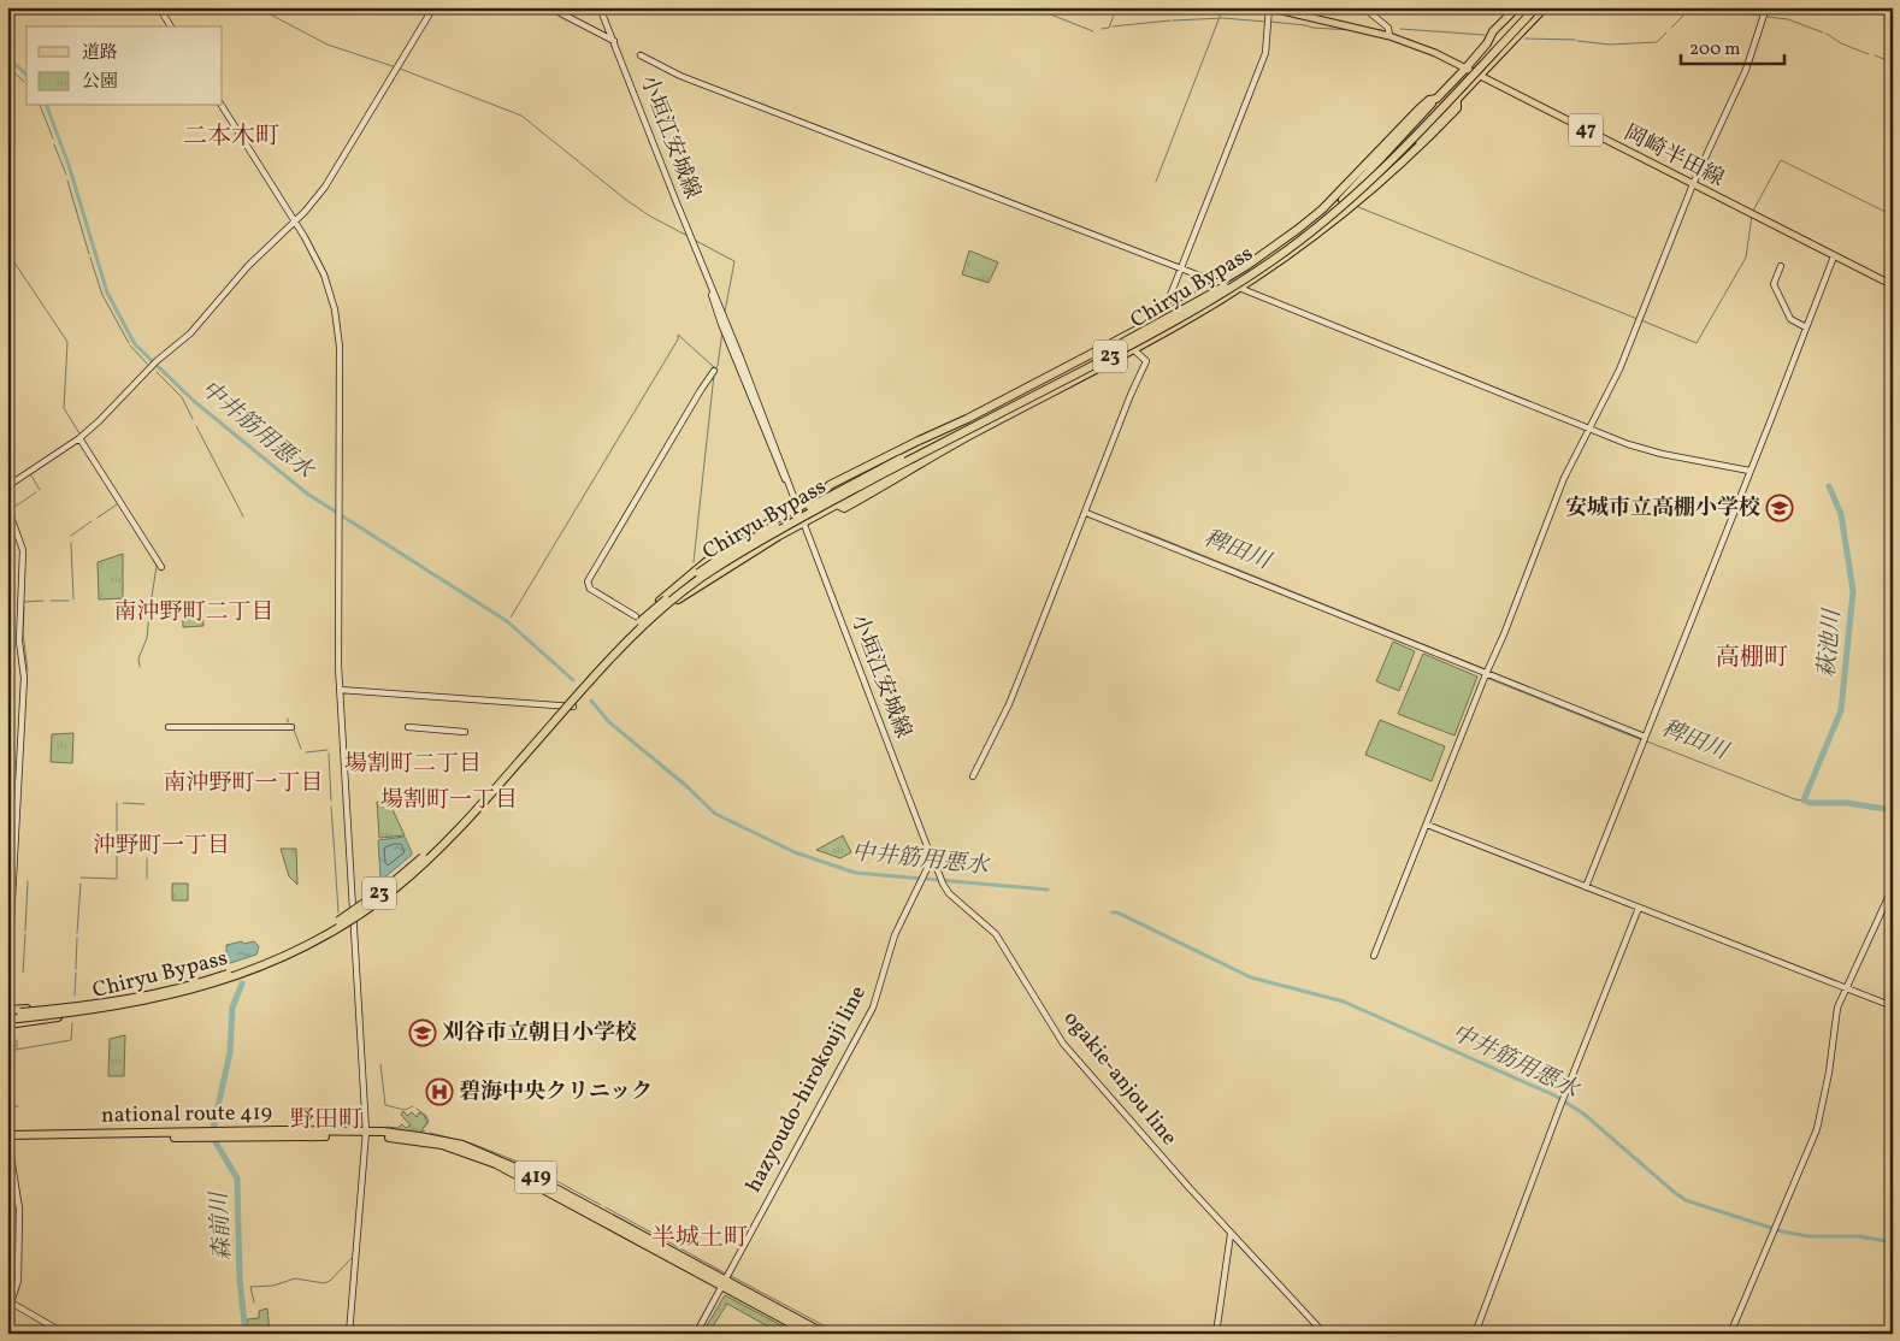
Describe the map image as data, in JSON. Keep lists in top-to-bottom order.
{
  "streets": {
    "highway": [
      "Chiryu Bypass",
      "23",
      "national route 419",
      "419"
    ],
    "main road": ["47", "岡崎半田線"],
    "street": ["小垣江安城線", "ogakie-anjou line", "hazyoudo-hirokouji line"]
  },
  "crossings": [
    ["小垣江安城線", "23"],
    ["小垣江安城線", "ogakie-anjou line"],
    ["小垣江安城線", "hazyoudo-hirokouji line"],
    ["岡崎半田線", "23"],
    ["Chiryu Bypass", "23"],
    ["ogakie-anjou line", "hazyoudo-hirokouji line"],
    ["hazyoudo-hirokouji line", "national route 419"],
    ["hazyoudo-hirokouji line", "419"],
    ["national route 419", "419"]
  ],
  "districts": [
    "二本木町",
    "南沖野町二丁目",
    "高棚町",
    "場割町二丁目",
    "南沖野町一丁目",
    "場割町一丁目",
    "沖野町一丁目",
    "野田町",
    "半城土町"
  ],
  "water": [
    "中井筋用悪水",
    "稗田川",
    "萩池川",
    "森前川"
  ],
  "places": {
    "school or university": ["安城市立高棚小学校", "刈谷市立朝日小学校"],
    "hospital": ["碧海中央クリニック"]
  },
  "legend": ["道路", "公園"],
  "scale_bar": "200 m"
}
